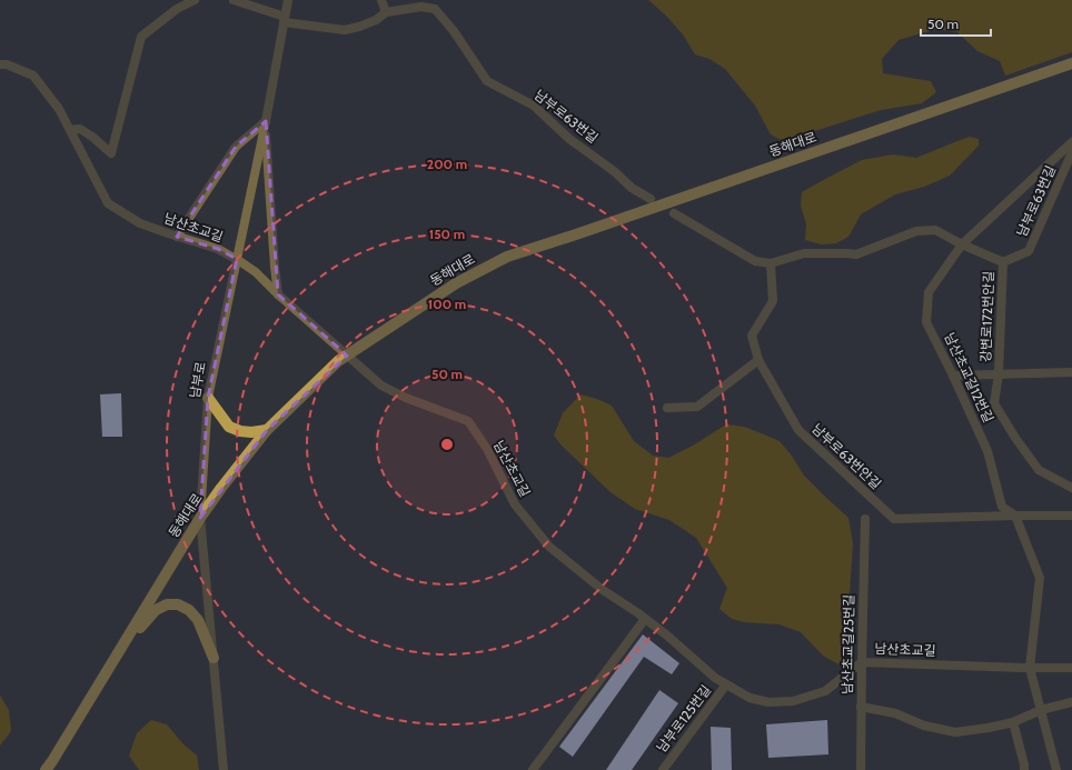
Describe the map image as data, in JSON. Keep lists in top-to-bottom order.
{
  "streets": {
    "main road": ["동해대로"],
    "street": [
      "남부로63번길",
      "남산초교길",
      "강변로172번안길",
      "남산초교길12번길",
      "남부로",
      "남부로63번안길",
      "남산초교길25번길",
      "남부로125번길"
    ]
  },
  "crossings": [
    ["남부로63번길", "강변로172번안길"],
    ["남부로63번길", "남부로"],
    ["동해대로", "남부로"],
    ["남산초교길", "남산초교길12번길"],
    ["남산초교길", "남산초교길25번길"],
    ["남산초교길", "남부로125번길"],
    ["남산초교길12번길", "남부로63번안길"]
  ],
  "scale_bar": "50 m",
  "rings": [
    "200 m",
    "150 m",
    "100 m",
    "50 m"
  ]
}
